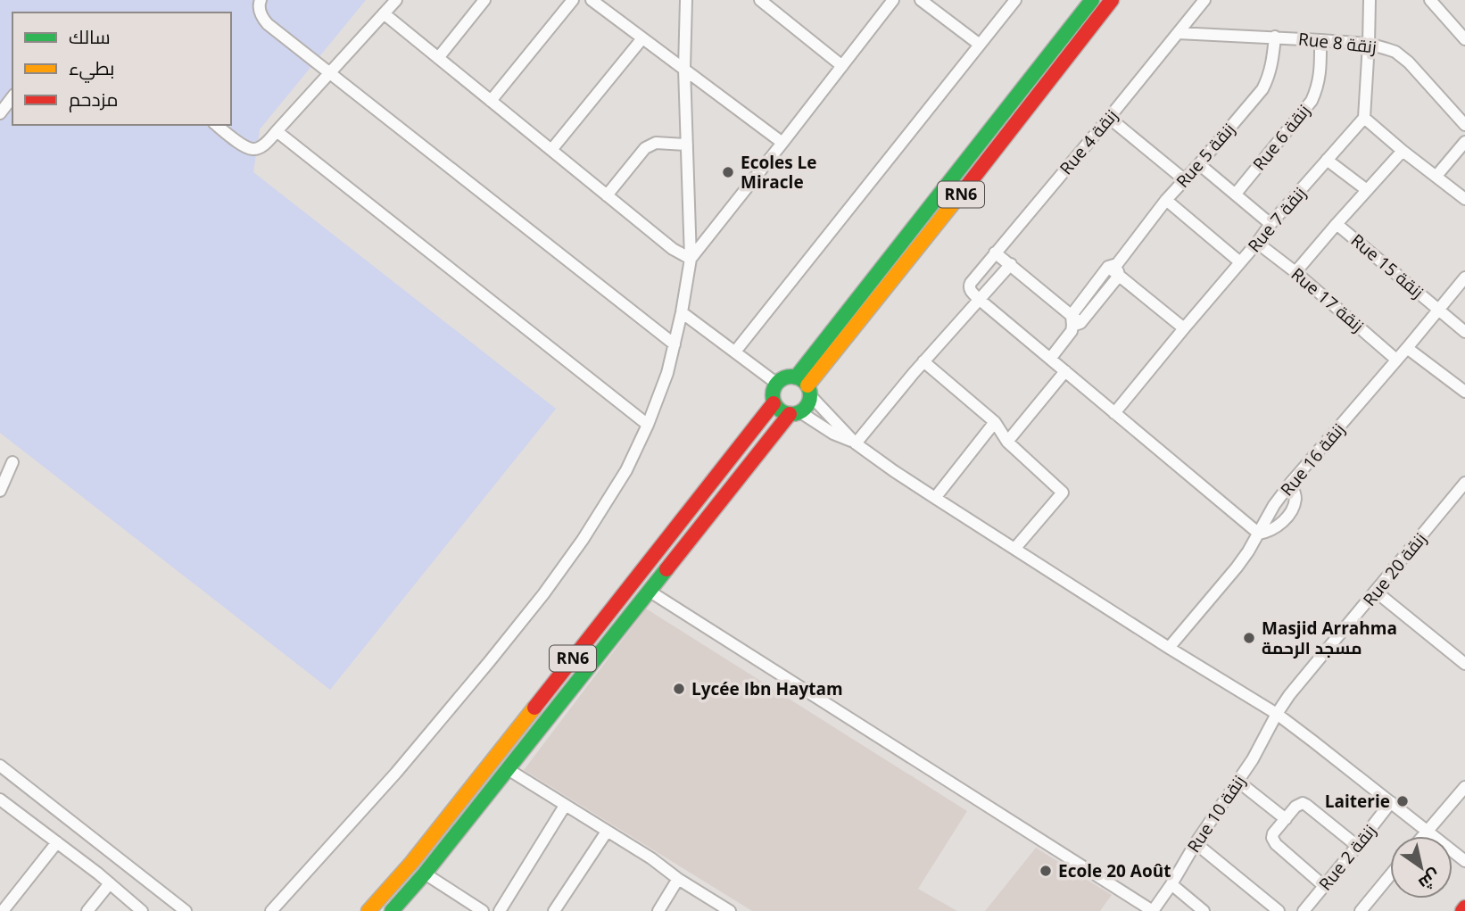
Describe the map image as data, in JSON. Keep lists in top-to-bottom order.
{
  "streets": {
    "main road": ["RN6"],
    "street": [
      "Rue 8 زنقة",
      "Rue 6 زنقة",
      "Rue 4 زنقة",
      "Rue 5 زنقة",
      "Rue 7 زنقة",
      "Rue 15 زنقة",
      "Rue 17 زنقة",
      "Rue 16 زنقة",
      "Rue 20 زنقة",
      "Rue 10 زنقة",
      "Rue 2 زنقة"
    ]
  },
  "crossings": [
    ["Rue 8 زنقة", "Rue 6 زنقة"],
    ["Rue 8 زنقة", "Rue 4 زنقة"],
    ["Rue 8 زنقة", "Rue 5 زنقة"],
    ["Rue 7 زنقة", "Rue 17 زنقة"],
    ["Rue 15 زنقة", "Rue 17 زنقة"],
    ["Rue 15 زنقة", "Rue 16 زنقة"],
    ["Rue 17 زنقة", "Rue 16 زنقة"],
    ["Rue 20 زنقة", "Rue 10 زنقة"]
  ],
  "places": [
    "Ecoles Le Miracle",
    "Masjid Arrahma مسجد الرحمة",
    "Lycée Ibn Haytam",
    "Laiterie",
    "Ecole 20 Août"
  ],
  "legend": ["سالك", "بطيء", "مزدحم"],
  "north": "bottom right"
}
